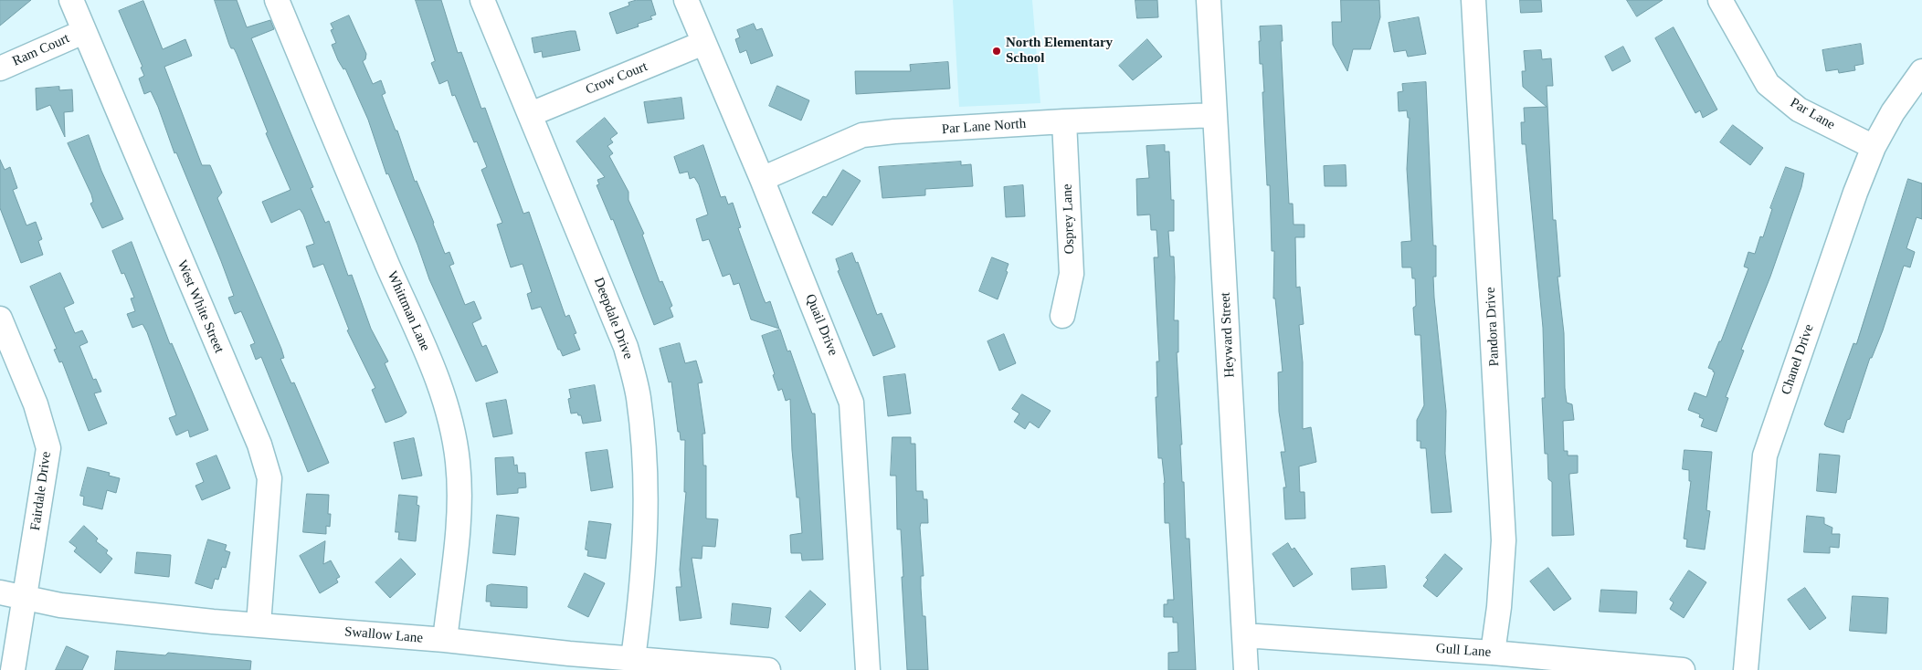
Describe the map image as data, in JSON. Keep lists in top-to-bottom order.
{
  "streets": {
    "street": [
      "Ram Court",
      "Crow Court",
      "Par Lane",
      "Par Lane North",
      "Osprey Lane",
      "West White Street",
      "Whittman Lane",
      "Deepdale Drive",
      "Quail Drive",
      "Pandora Drive",
      "Heyward Street",
      "Chanel Drive",
      "Fairdale Drive",
      "Swallow Lane",
      "Gull Lane"
    ]
  },
  "crossings": [
    ["Ram Court", "West White Street"],
    ["Crow Court", "Deepdale Drive"],
    ["Crow Court", "Quail Drive"],
    ["Par Lane", "Chanel Drive"],
    ["Par Lane North", "Osprey Lane"],
    ["Par Lane North", "Quail Drive"],
    ["Par Lane North", "Heyward Street"],
    ["West White Street", "Swallow Lane"],
    ["Whittman Lane", "Swallow Lane"],
    ["Deepdale Drive", "Swallow Lane"],
    ["Pandora Drive", "Gull Lane"],
    ["Heyward Street", "Gull Lane"],
    ["Fairdale Drive", "Swallow Lane"]
  ],
  "places": ["North Elementary School"]
}
